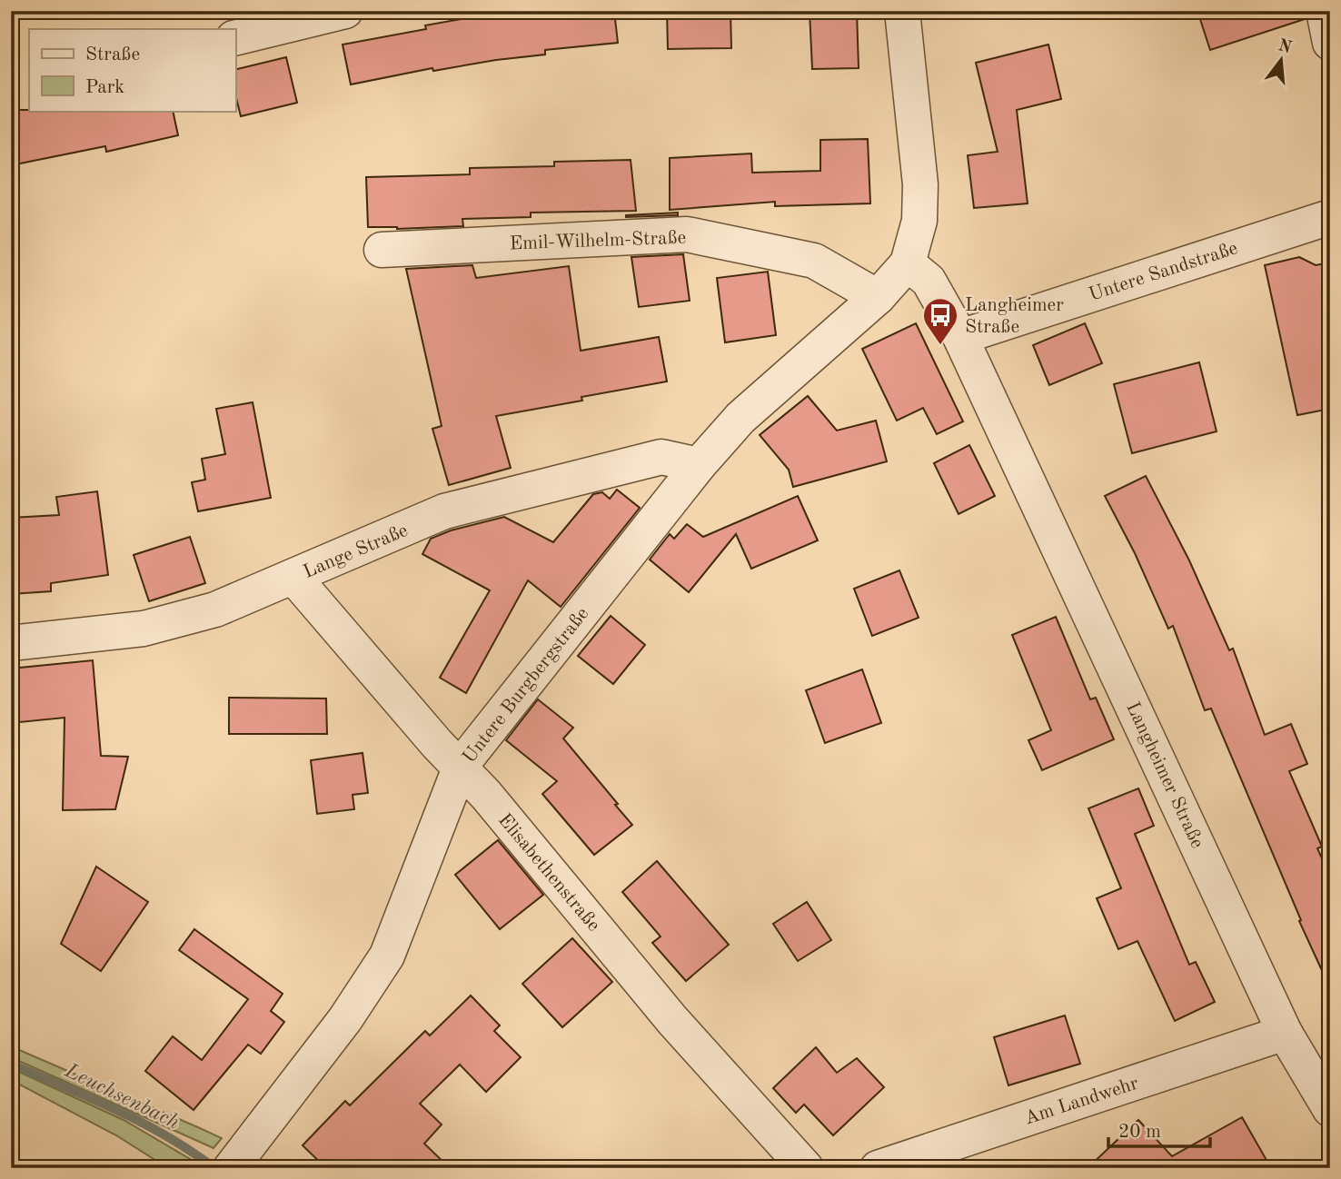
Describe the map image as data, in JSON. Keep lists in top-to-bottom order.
{
  "streets": {
    "street": [
      "Emil-Wilhelm-Straße",
      "Untere Sandstraße",
      "Lange Straße",
      "Untere Burgbergstraße",
      "Langheimer Straße",
      "Elisabethenstraße",
      "Am Landwehr"
    ]
  },
  "crossings": [
    ["Emil-Wilhelm-Straße", "Untere Burgbergstraße"],
    ["Untere Sandstraße", "Langheimer Straße"],
    ["Lange Straße", "Untere Burgbergstraße"],
    ["Lange Straße", "Elisabethenstraße"],
    ["Untere Burgbergstraße", "Langheimer Straße"],
    ["Untere Burgbergstraße", "Elisabethenstraße"],
    ["Langheimer Straße", "Am Landwehr"]
  ],
  "water": ["Leuchsenbach"],
  "places": {
    "bus stop": ["Langheimer Straße"]
  },
  "legend": ["Straße", "Park"],
  "scale_bar": "20 m",
  "north": "top"
}
